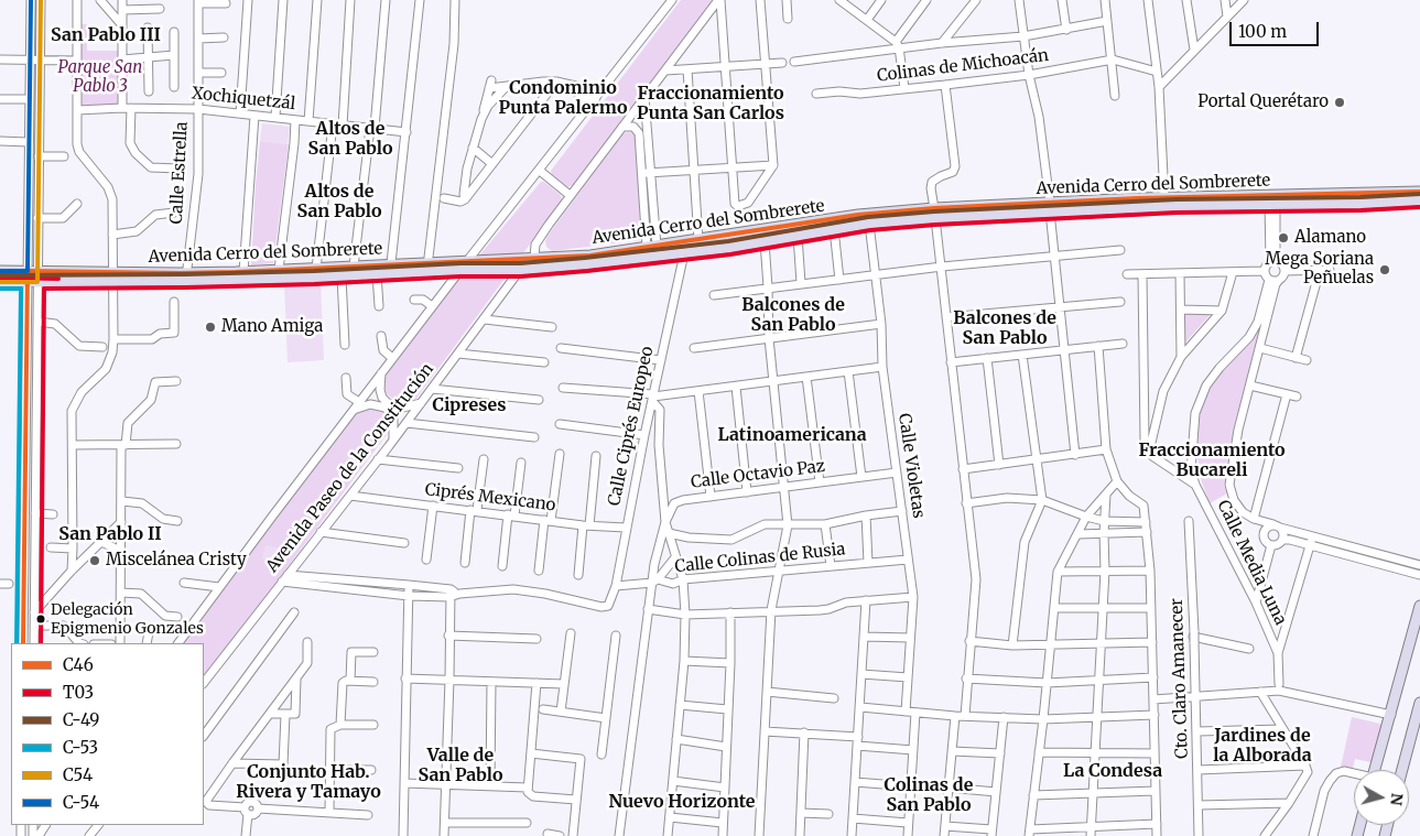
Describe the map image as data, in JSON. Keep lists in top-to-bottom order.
{
  "streets": {
    "main road": ["Avenida Cerro del Sombrerete"],
    "street": [
      "Colinas de Michoacán",
      "Xochiquetzál",
      "Calle Estrella",
      "Calle Ciprés Europeo",
      "Calle Violetas",
      "Avenida Paseo de la Constitución",
      "Calle Octavio Paz",
      "Ciprés Mexicano",
      "Calle Colinas de Rusia",
      "Calle Media Luna",
      "Cto. Claro Amanecer"
    ]
  },
  "crossings": [
    ["Xochiquetzál", "Calle Estrella"],
    ["Calle Estrella", "Avenida Cerro del Sombrerete"],
    ["Avenida Cerro del Sombrerete", "Calle Ciprés Europeo"],
    ["Avenida Cerro del Sombrerete", "Calle Violetas"],
    ["Avenida Cerro del Sombrerete", "Avenida Paseo de la Constitución"],
    ["Calle Ciprés Europeo", "Ciprés Mexicano"],
    ["Calle Ciprés Europeo", "Calle Colinas de Rusia"],
    ["Calle Violetas", "Calle Octavio Paz"],
    ["Calle Violetas", "Calle Colinas de Rusia"],
    ["Avenida Paseo de la Constitución", "Ciprés Mexicano"],
    ["Calle Octavio Paz", "Calle Colinas de Rusia"]
  ],
  "districts": [
    "San Pablo III",
    "Condominio Punta Palermo",
    "Fraccionamiento Punta San Carlos",
    "Altos de San Pablo",
    "Altos de San Pablo",
    "Balcones de San Pablo",
    "Balcones de San Pablo",
    "Cipreses",
    "Latinoamericana",
    "Fraccionamiento Bucareli",
    "San Pablo II",
    "Jardines de la Alborada",
    "Valle de San Pablo",
    "La Condesa",
    "Conjunto Hab. Rivera y Tamayo",
    "Colinas de San Pablo",
    "Nuevo Horizonte"
  ],
  "parks": ["Parque San Pablo 3"],
  "places": [
    "Portal Querétaro",
    "Alamano",
    "Mega Soriana Peñuelas",
    "Mano Amiga",
    "Miscelánea Cristy",
    "Delegación Epigmenio Gonzales"
  ],
  "lines": [
    "transit line C54",
    "transit line C-54",
    "transit line C46",
    "transit line C-49",
    "transit line T03",
    "transit line C-53"
  ],
  "legend": [
    "C46",
    "T03",
    "C-49",
    "C-53",
    "C54",
    "C-54"
  ],
  "scale_bar": "100 m",
  "north": "right"
}
